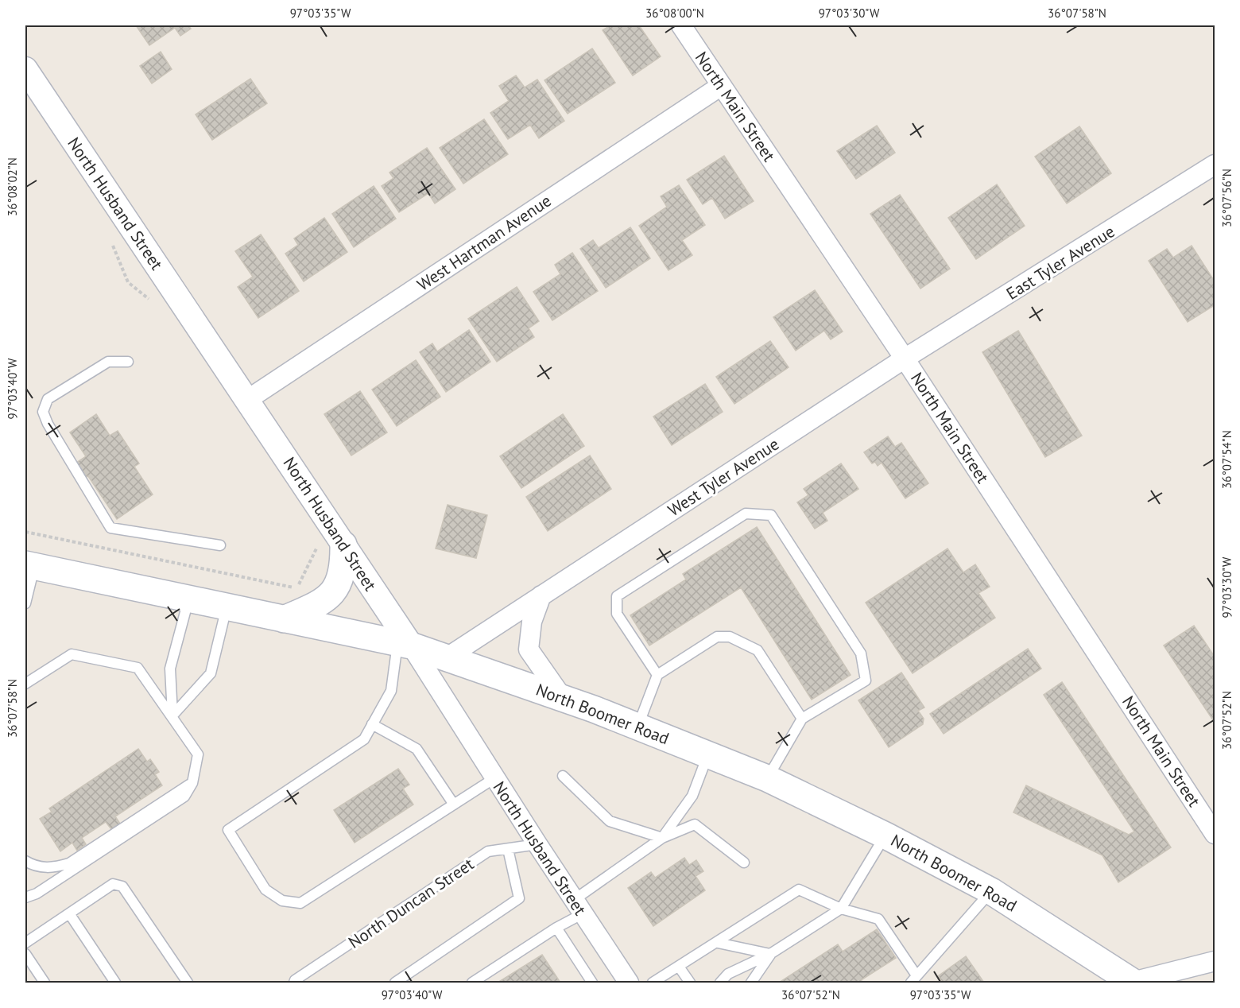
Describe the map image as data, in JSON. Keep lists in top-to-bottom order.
{
  "streets": {
    "main road": ["North Boomer Road"],
    "street": [
      "North Main Street",
      "North Husband Street",
      "West Hartman Avenue",
      "East Tyler Avenue",
      "West Tyler Avenue"
    ],
    "lane": ["North Duncan Street"]
  },
  "crossings": [
    ["North Main Street", "West Hartman Avenue"],
    ["North Main Street", "East Tyler Avenue"],
    ["North Main Street", "West Tyler Avenue"],
    ["North Husband Street", "West Hartman Avenue"],
    ["North Husband Street", "North Boomer Road"],
    ["North Husband Street", "North Duncan Street"],
    ["East Tyler Avenue", "West Tyler Avenue"],
    ["West Tyler Avenue", "North Boomer Road"]
  ],
  "coordinates": [
    "97°03'35\"W",
    "36°08'00\"N",
    "97°03'30\"W",
    "36°07'58\"N",
    "36°08'02\"N",
    "36°07'56\"N",
    "97°03'40\"W",
    "36°07'54\"N",
    "36°07'52\"N"
  ]
}
